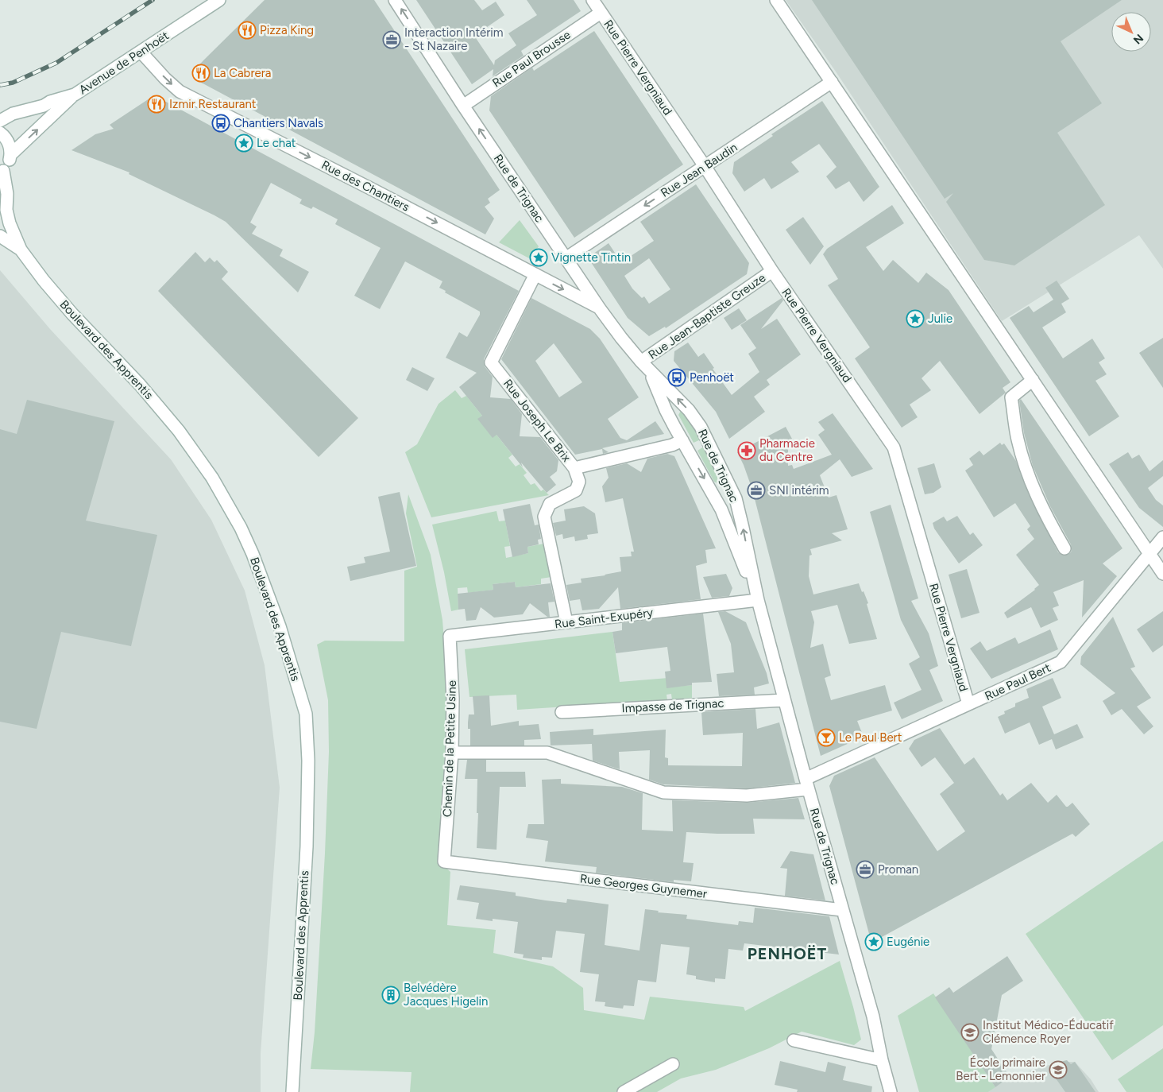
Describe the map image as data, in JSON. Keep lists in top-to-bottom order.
{
  "streets": {
    "street": [
      "Rue Paul Brousse",
      "Avenue de Penhoët",
      "Rue Pierre Vergniaud",
      "Rue Jean Baudin",
      "Rue des Chantiers",
      "Rue de Trignac",
      "Rue Jean-Baptiste Greuze",
      "Boulevard des Apprentis",
      "Rue Joseph Le Brix",
      "Rue Saint-Exupéry",
      "Rue Paul Bert",
      "Impasse de Trignac",
      "Chemin de la Petite Usine",
      "Rue Georges Guynemer"
    ]
  },
  "crossings": [
    ["Rue Paul Brousse", "Rue Pierre Vergniaud"],
    ["Rue Paul Brousse", "Rue de Trignac"],
    ["Avenue de Penhoët", "Rue des Chantiers"],
    ["Rue Pierre Vergniaud", "Rue Jean Baudin"],
    ["Rue Pierre Vergniaud", "Rue Jean-Baptiste Greuze"],
    ["Rue Pierre Vergniaud", "Rue Paul Bert"],
    ["Rue Jean Baudin", "Rue de Trignac"],
    ["Rue des Chantiers", "Rue de Trignac"],
    ["Rue des Chantiers", "Rue Joseph Le Brix"],
    ["Rue de Trignac", "Rue Jean-Baptiste Greuze"],
    ["Rue de Trignac", "Rue Joseph Le Brix"],
    ["Rue de Trignac", "Rue Saint-Exupéry"],
    ["Rue de Trignac", "Rue Paul Bert"],
    ["Rue de Trignac", "Impasse de Trignac"],
    ["Rue de Trignac", "Rue Georges Guynemer"],
    ["Rue Saint-Exupéry", "Chemin de la Petite Usine"],
    ["Rue Paul Bert", "Chemin de la Petite Usine"],
    ["Chemin de la Petite Usine", "Rue Georges Guynemer"]
  ],
  "one_way": ["Rue Jean Baudin", "Rue des Chantiers"],
  "districts": ["PENHOËT"],
  "places": {
    "restaurant": ["Pizza King", "La Cabrera", "Izmir Restaurant"],
    "office": ["Interaction Intérim - St Nazaire", "SNI intérim", "Proman"],
    "bus stop": ["Chantiers Navals", "Penhoët"],
    "place": [
      "Le chat",
      "Vignette Tintin",
      "Julie",
      "Eugénie"
    ],
    "pharmacy": ["Pharmacie du Centre"],
    "bar": ["Le Paul Bert"],
    "building": ["Belvédère Jacques Higelin"],
    "school or university": ["Institut Médico-Éducatif Clémence Royer", "École primaire Bert - Lemonnier"]
  },
  "north": "bottom right"
}
